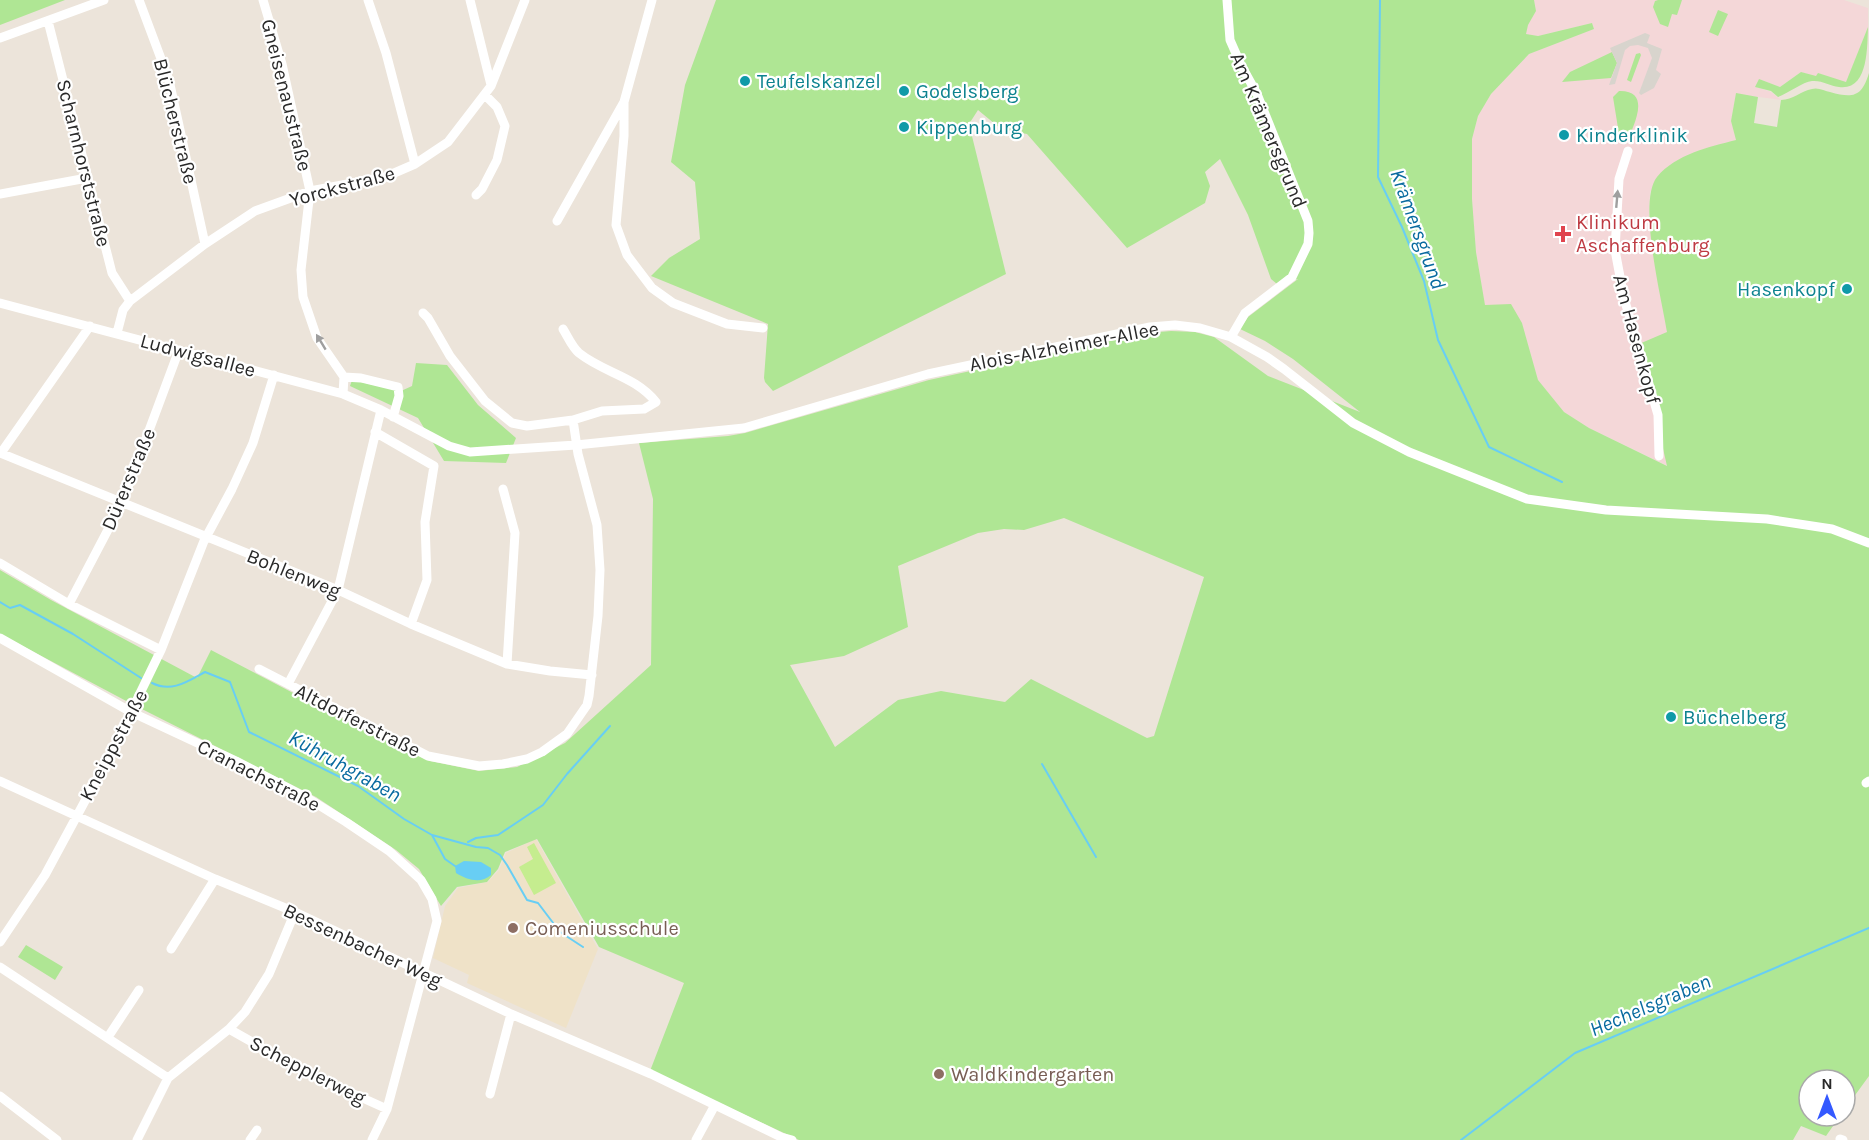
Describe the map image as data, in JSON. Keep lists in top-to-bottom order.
{
  "streets": {
    "street": [
      "Gneisenaustraße",
      "Blücherstraße",
      "Am Krämersgrund",
      "Scharnhorststraße",
      "Yorckstraße",
      "Am Hasenkopf",
      "Alois-Alzheimer-Allee",
      "Ludwigsallee",
      "Dürerstraße",
      "Bohlenweg",
      "Altdorferstraße",
      "Kneippstraße",
      "Cranachstraße",
      "Bessenbacher Weg",
      "Schepplerweg"
    ]
  },
  "crossings": [
    ["Gneisenaustraße", "Yorckstraße"],
    ["Blücherstraße", "Yorckstraße"],
    ["Am Krämersgrund", "Alois-Alzheimer-Allee"],
    ["Scharnhorststraße", "Yorckstraße"],
    ["Yorckstraße", "Ludwigsallee"],
    ["Alois-Alzheimer-Allee", "Ludwigsallee"],
    ["Alois-Alzheimer-Allee", "Altdorferstraße"],
    ["Ludwigsallee", "Dürerstraße"],
    ["Ludwigsallee", "Altdorferstraße"],
    ["Ludwigsallee", "Kneippstraße"],
    ["Dürerstraße", "Bohlenweg"],
    ["Bohlenweg", "Altdorferstraße"],
    ["Bohlenweg", "Kneippstraße"],
    ["Kneippstraße", "Cranachstraße"],
    ["Kneippstraße", "Bessenbacher Weg"],
    ["Cranachstraße", "Bessenbacher Weg"],
    ["Cranachstraße", "Schepplerweg"]
  ],
  "one_way": ["Gneisenaustraße", "Am Hasenkopf"],
  "water": ["Krämersgrund", "Kühruhgraben", "Hechelsgraben"],
  "places": {
    "other": [
      "Teufelskanzel",
      "Godelsberg",
      "Kippenburg",
      "Kinderklinik",
      "Hasenkopf",
      "Büchelberg",
      "Comeniusschule",
      "Waldkindergarten"
    ],
    "health": ["Klinikum Aschaffenburg"]
  },
  "north": "top"
}
